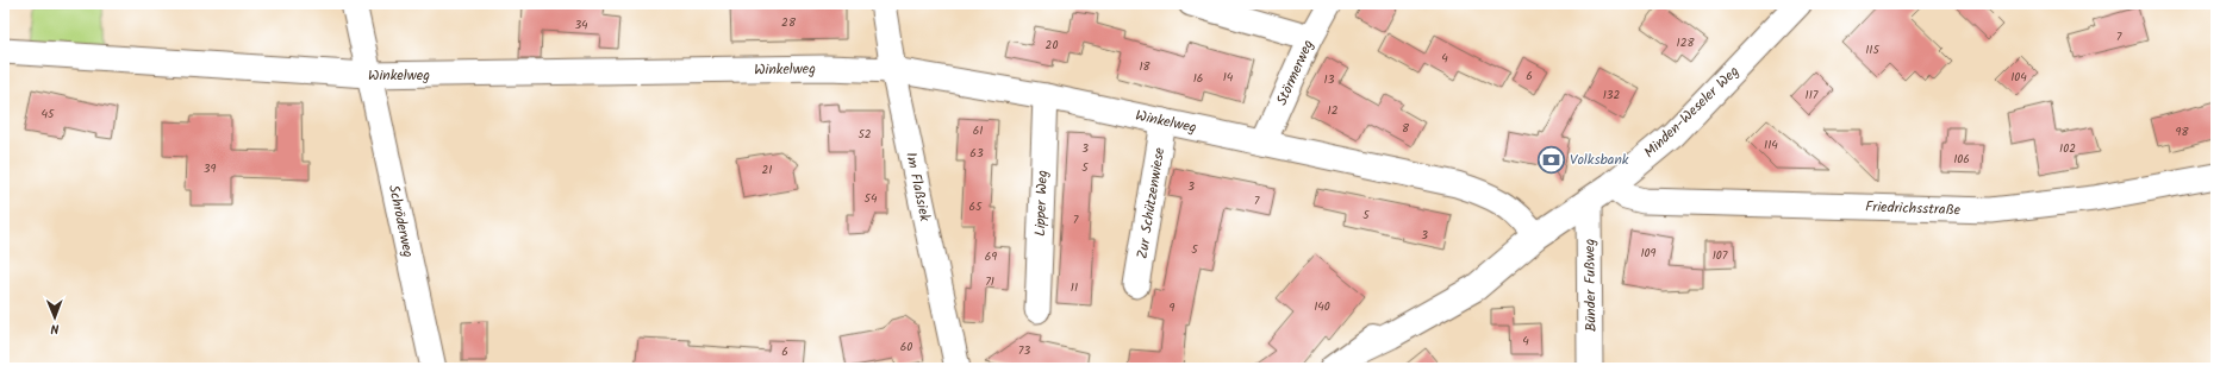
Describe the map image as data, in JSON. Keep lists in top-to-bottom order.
{
  "streets": {
    "street": [
      "Winkelweg",
      "Störmerweg",
      "Minden-Weseler Weg",
      "Im Flaßsiek",
      "Lipper Weg",
      "Zur Schützenwiese",
      "Friedrichsstraße",
      "Schröderweg",
      "Bünder Fußweg"
    ]
  },
  "crossings": [
    ["Winkelweg", "Störmerweg"],
    ["Winkelweg", "Minden-Weseler Weg"],
    ["Winkelweg", "Im Flaßsiek"],
    ["Winkelweg", "Lipper Weg"],
    ["Winkelweg", "Zur Schützenwiese"],
    ["Winkelweg", "Schröderweg"],
    ["Minden-Weseler Weg", "Friedrichsstraße"],
    ["Minden-Weseler Weg", "Bünder Fußweg"]
  ],
  "places": {
    "bank": ["Volksbank"]
  },
  "house_numbers": [
    "28",
    "34",
    "7",
    "128",
    "20",
    "115",
    "4",
    "18",
    "6",
    "14",
    "104",
    "16",
    "13",
    "132",
    "117",
    "12",
    "45",
    "8",
    "61",
    "98",
    "52",
    "114",
    "3",
    "102",
    "63",
    "106",
    "5",
    "39",
    "21",
    "3",
    "54",
    "7",
    "65",
    "5",
    "7",
    "3",
    "5",
    "109",
    "107",
    "69",
    "71",
    "11",
    "140",
    "9",
    "4",
    "60",
    "73",
    "6"
  ],
  "north": "bottom"
}
